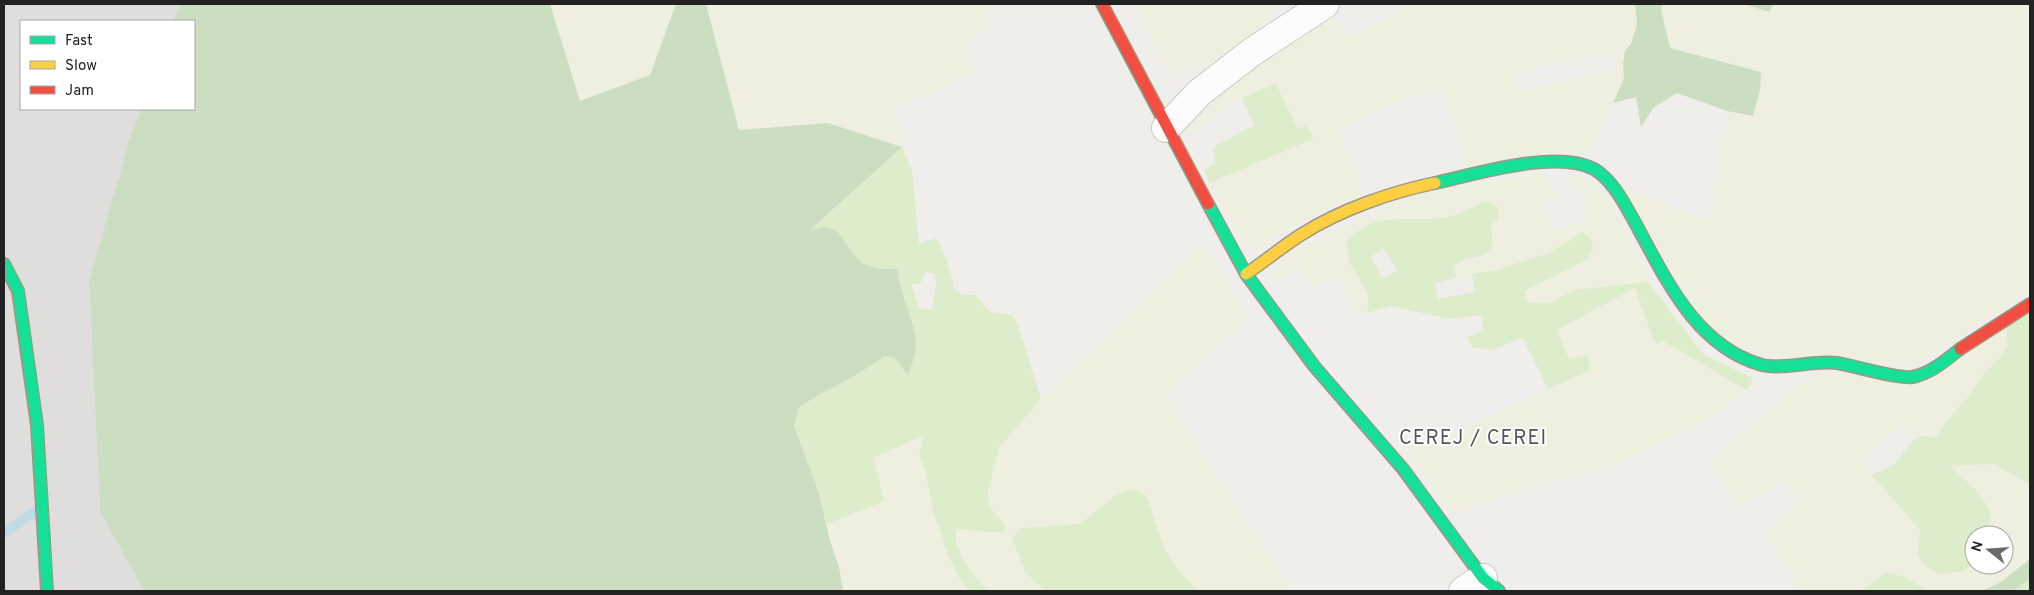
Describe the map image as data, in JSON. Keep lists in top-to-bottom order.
{
  "districts": ["CEREJ / CEREI"],
  "legend": ["Fast", "Slow", "Jam"],
  "north": "left"
}
